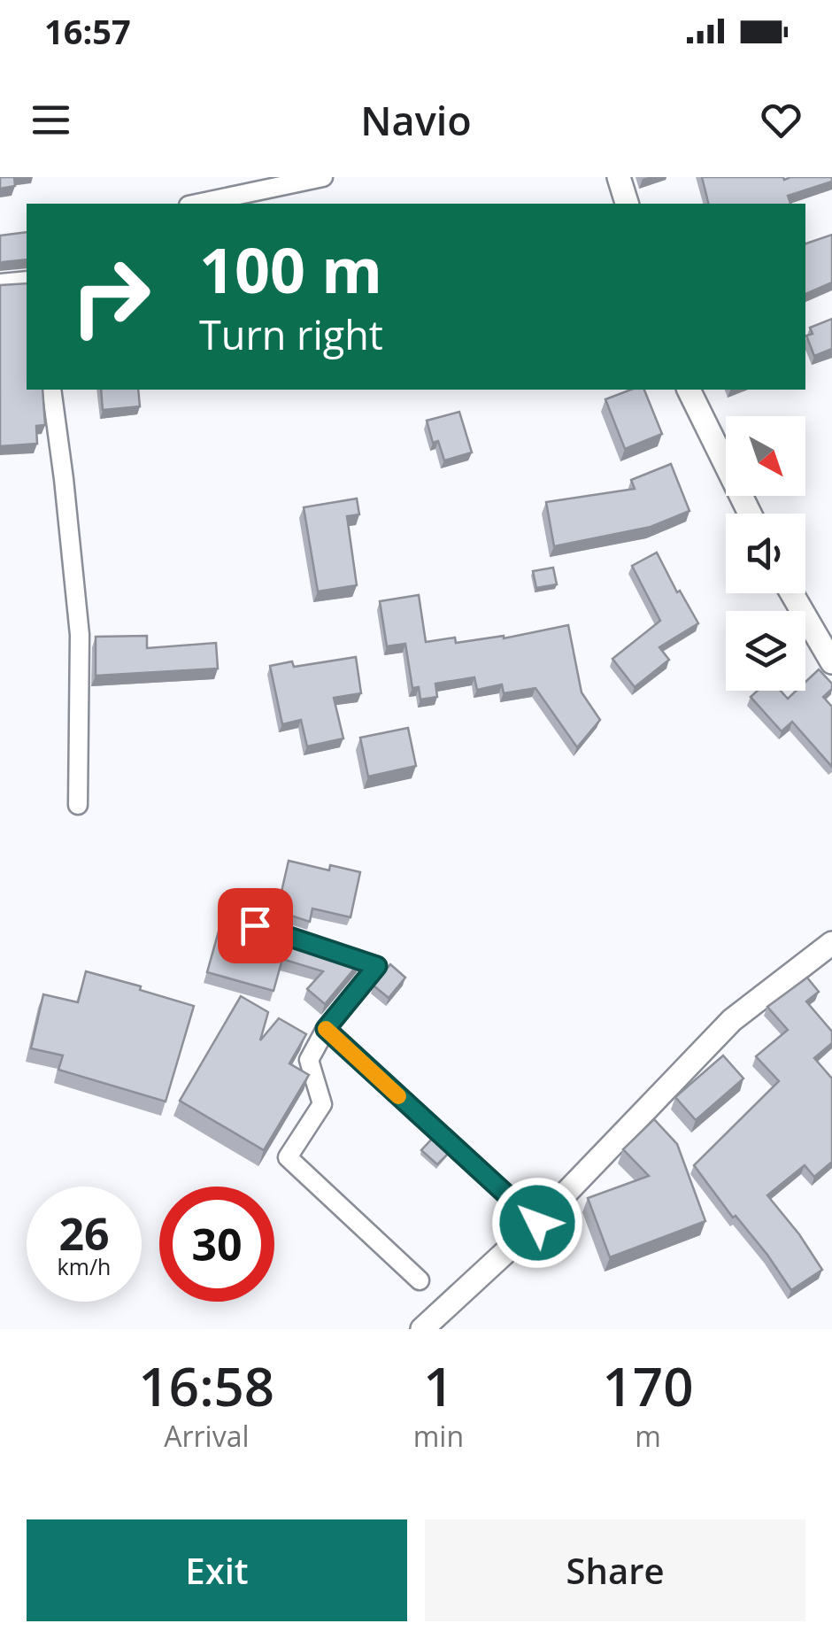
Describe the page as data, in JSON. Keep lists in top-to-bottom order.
{
  "north": "bottom right",
  "page": {
    "status": "16:57",
    "header": "Navio",
    "turn": ["100 m", "Turn right"],
    "speed": "26 km/h",
    "limit": "30",
    "eta": [
      "16:58",
      "Arrival",
      "1",
      "min",
      "170",
      "m"
    ],
    "buttons": ["Exit", "Share"]
  }
}
